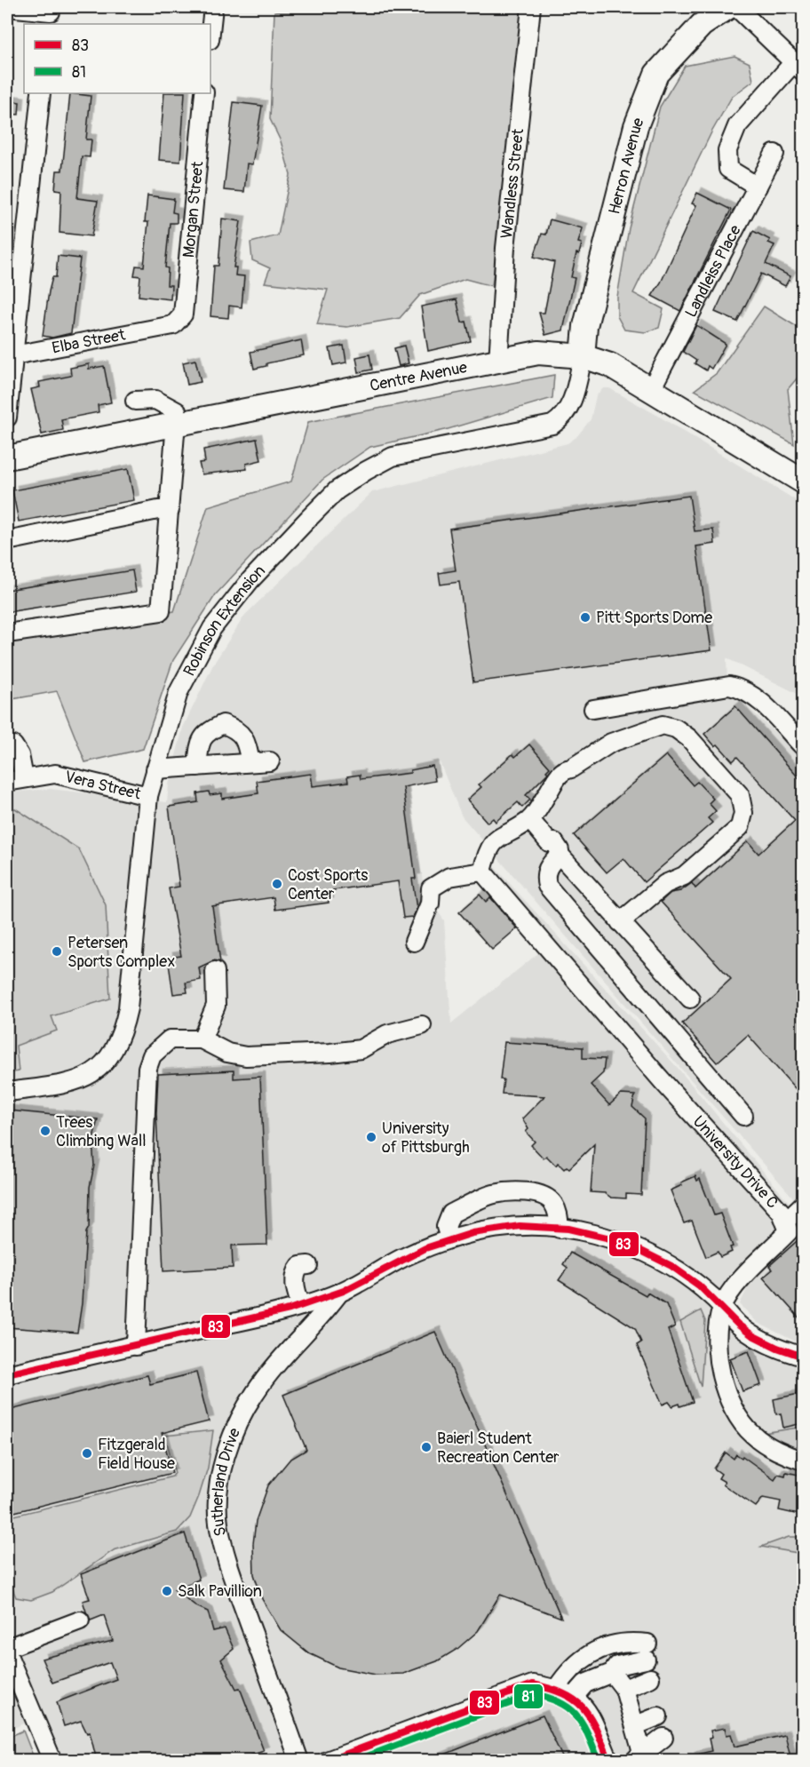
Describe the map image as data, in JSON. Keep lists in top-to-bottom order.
{
  "streets": {
    "main road": ["Herron Avenue", "Centre Avenue"],
    "street": [
      "Wandless Street",
      "Morgan Street",
      "Landleiss Place",
      "Elba Street",
      "Robinson Extension",
      "Vera Street",
      "University Drive C",
      "Sutherland Drive"
    ]
  },
  "crossings": [
    ["Herron Avenue", "Centre Avenue"],
    ["Herron Avenue", "Robinson Extension"],
    ["Wandless Street", "Centre Avenue"],
    ["Morgan Street", "Elba Street"],
    ["Landleiss Place", "Centre Avenue"],
    ["Centre Avenue", "Robinson Extension"],
    ["Robinson Extension", "Vera Street"]
  ],
  "places": [
    "Pitt Sports Dome",
    "Cost Sports Center",
    "Petersen Sports Complex",
    "Trees Climbing Wall",
    "University of Pittsburgh",
    "Baierl Student Recreation Center",
    "Fitzgerald Field House",
    "Salk Pavillion"
  ],
  "lines": ["transit line 83", "transit line 81"],
  "legend": ["83", "81"]
}
